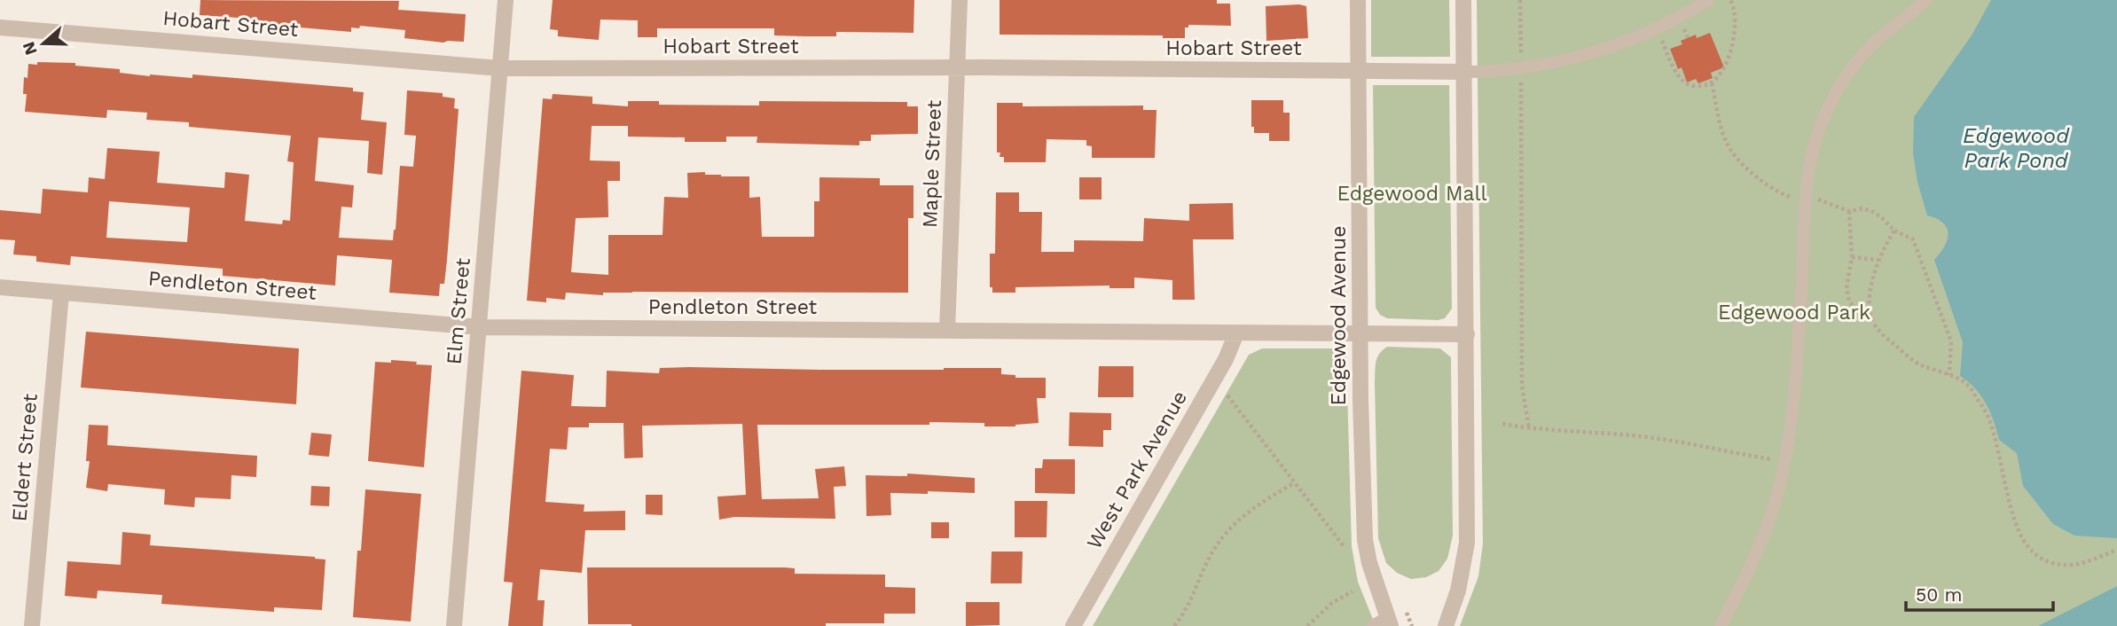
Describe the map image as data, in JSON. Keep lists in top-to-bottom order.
{
  "streets": {
    "street": [
      "Hobart Street",
      "Maple Street",
      "Pendleton Street",
      "Elm Street",
      "Edgewood Avenue",
      "Eldert Street",
      "West Park Avenue"
    ]
  },
  "crossings": [
    ["Hobart Street", "Maple Street"],
    ["Hobart Street", "Elm Street"],
    ["Hobart Street", "Edgewood Avenue"],
    ["Maple Street", "Pendleton Street"],
    ["Pendleton Street", "Elm Street"],
    ["Pendleton Street", "Edgewood Avenue"],
    ["Pendleton Street", "Eldert Street"],
    ["Pendleton Street", "West Park Avenue"]
  ],
  "water": ["Edgewood Park Pond"],
  "parks": ["Edgewood Mall", "Edgewood Park"],
  "scale_bar": "50 m",
  "north": "left"
}
